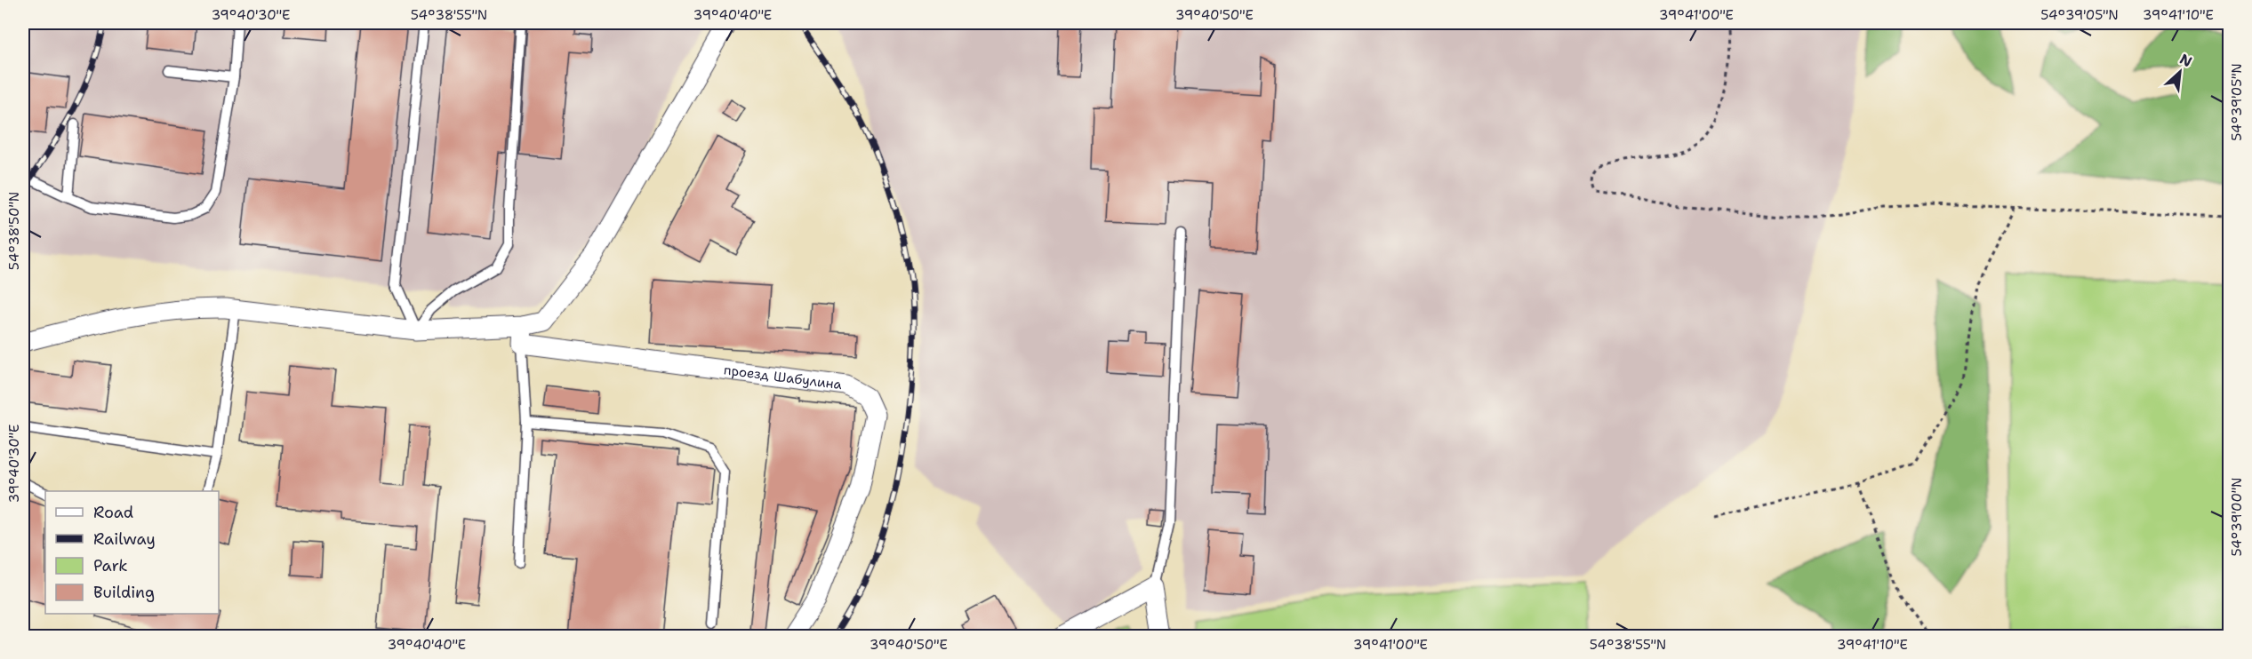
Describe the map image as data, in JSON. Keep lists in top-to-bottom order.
{
  "streets": {
    "street": ["проезд Шабулина"]
  },
  "legend": [
    "Road",
    "Railway",
    "Park",
    "Building"
  ],
  "north": "top right",
  "coordinates": [
    "39°40'30\"E",
    "54°38'55\"N",
    "39°40'40\"E",
    "39°40'50\"E",
    "39°41'00\"E",
    "54°39'05\"N",
    "39°41'10\"E",
    "54°38'50\"N",
    "54°39'00\"N"
  ]
}
